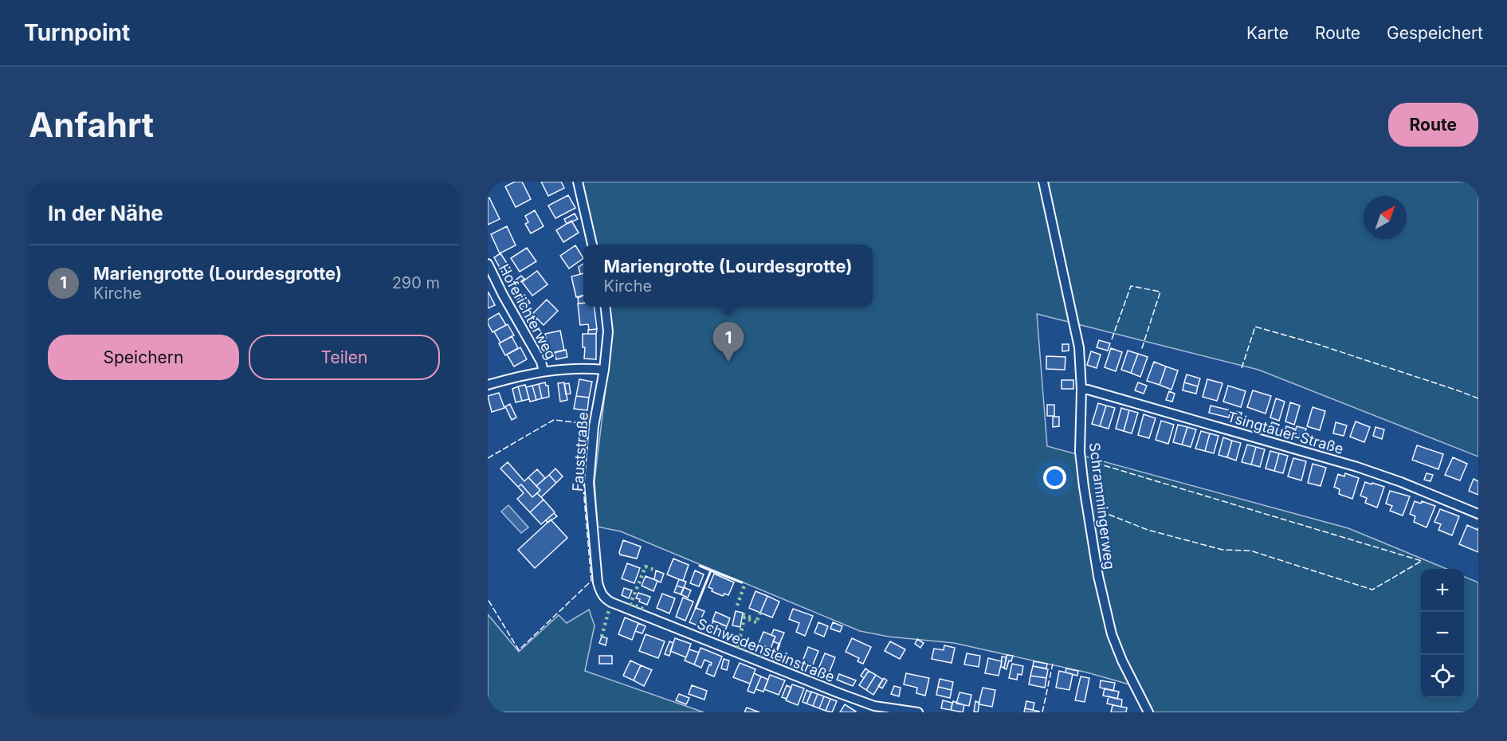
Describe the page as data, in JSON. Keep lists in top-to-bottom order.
{
  "streets": {
    "street": [
      "Hoferichterweg",
      "Tsingtauer Straße",
      "Fauststraße",
      "Schrammingerweg",
      "Schwedensteinstraße"
    ]
  },
  "crossings": [
    ["Tsingtauer Straße", "Schrammingerweg"],
    ["Fauststraße", "Schwedensteinstraße"]
  ],
  "north": "top right",
  "page": {
    "header": "Turnpoint",
    "nav": ["Karte", "Route", "Gespeichert"],
    "buttons": [
      "Route",
      ["Speichern", "Teilen"]
    ],
    "title": "Anfahrt",
    "heading": "In der Nähe",
    "list": [
      {
        "mark": "1",
        "name": "Mariengrotte (Lourdesgrotte)",
        "note": "Kirche",
        "value": "290 m"
      }
    ],
    "popup": ["Mariengrotte (Lourdesgrotte)", "Kirche"],
    "pins": "1",
    "map_buttons": ["+", "−"]
  }
}
